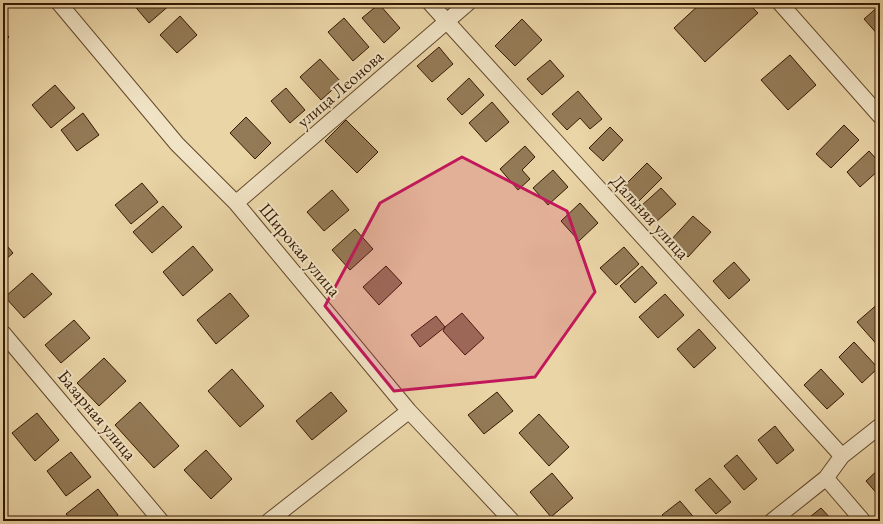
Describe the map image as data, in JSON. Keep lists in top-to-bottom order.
{
  "streets": {
    "street": [
      "улица Леонова",
      "Дальняя улица",
      "Широкая улица",
      "Базарная улица"
    ]
  },
  "crossings": [
    ["улица Леонова", "Дальняя улица"],
    ["улица Леонова", "Широкая улица"]
  ]
}
